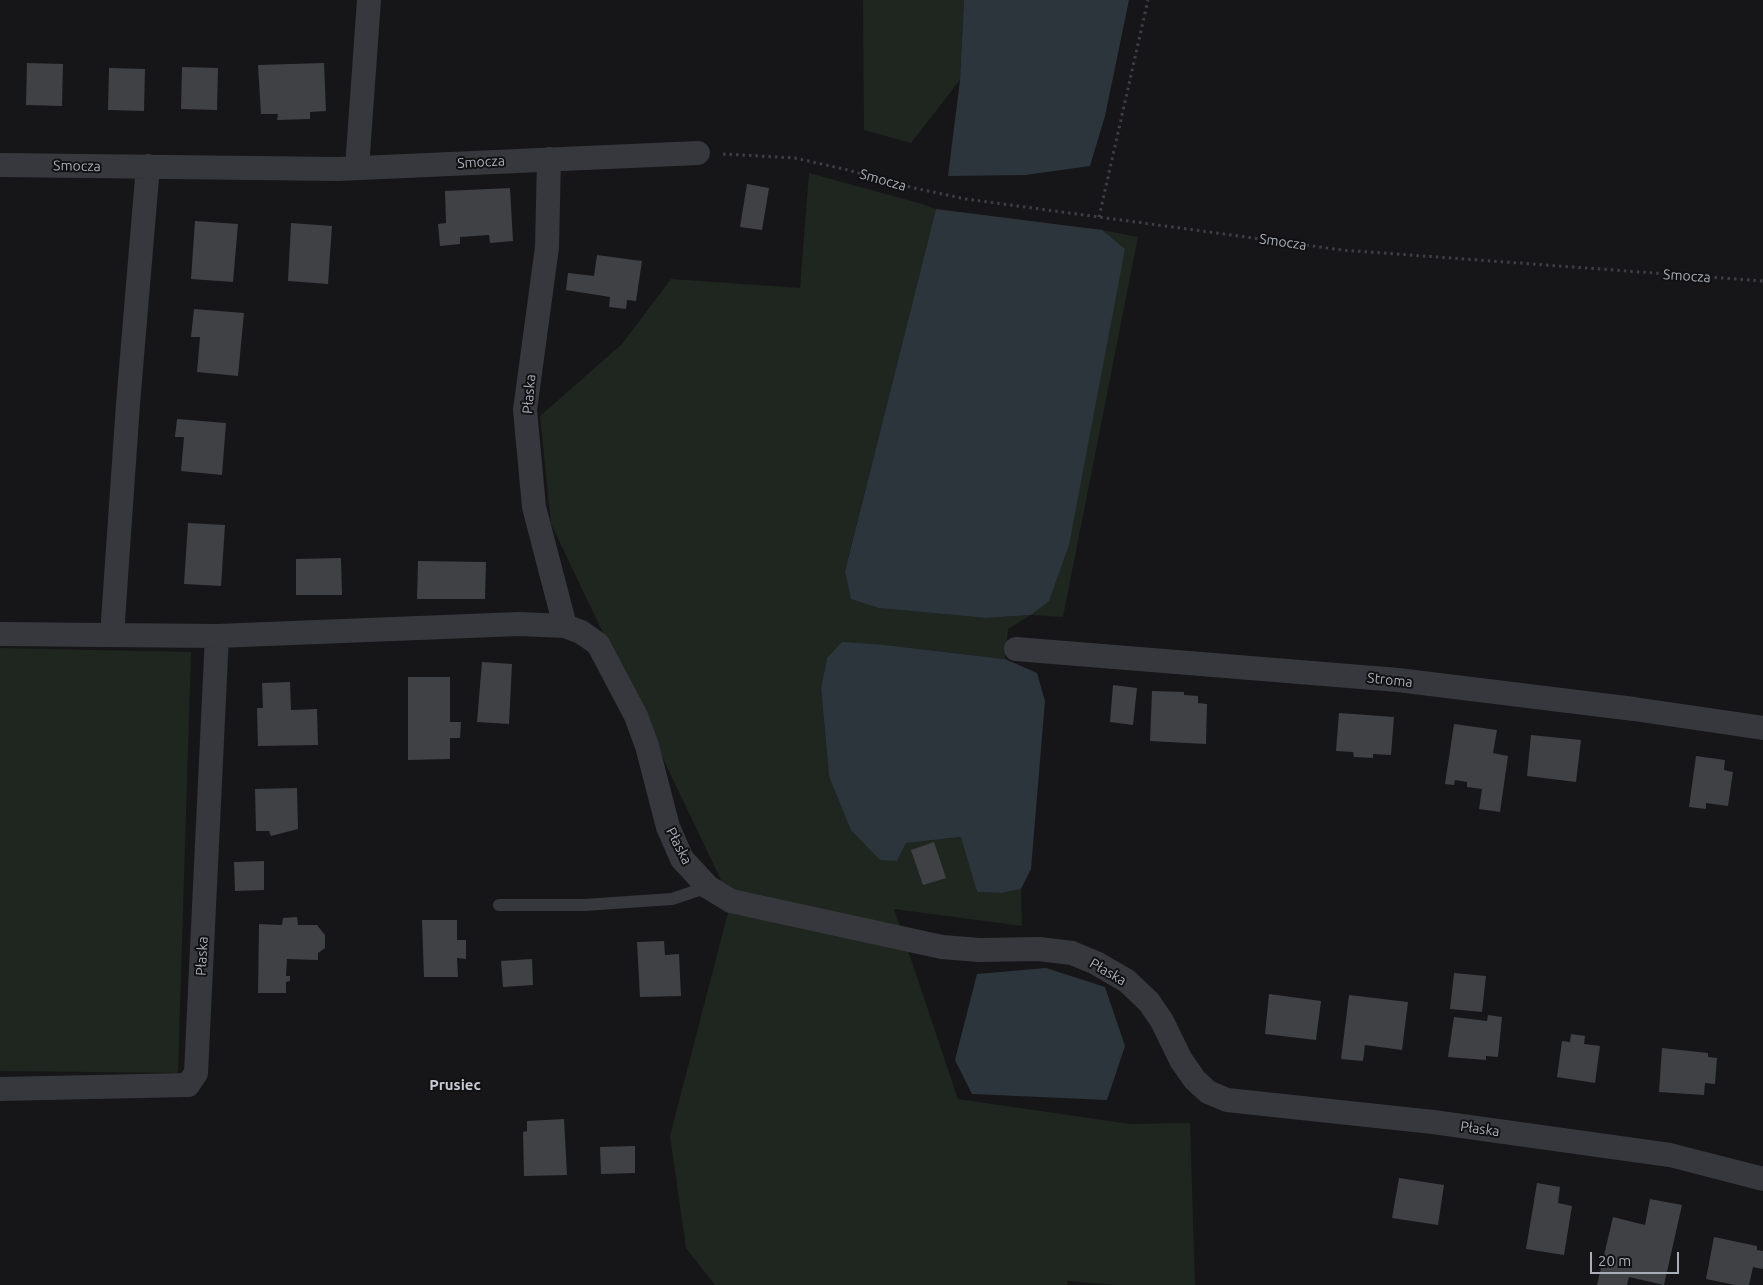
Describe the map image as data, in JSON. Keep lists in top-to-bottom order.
{
  "streets": {
    "street": ["Smocza", "Płaska", "Stroma"]
  },
  "crossings": [
    ["Smocza", "Płaska"]
  ],
  "districts": ["Prusiec"],
  "scale_bar": "20 m"
}
